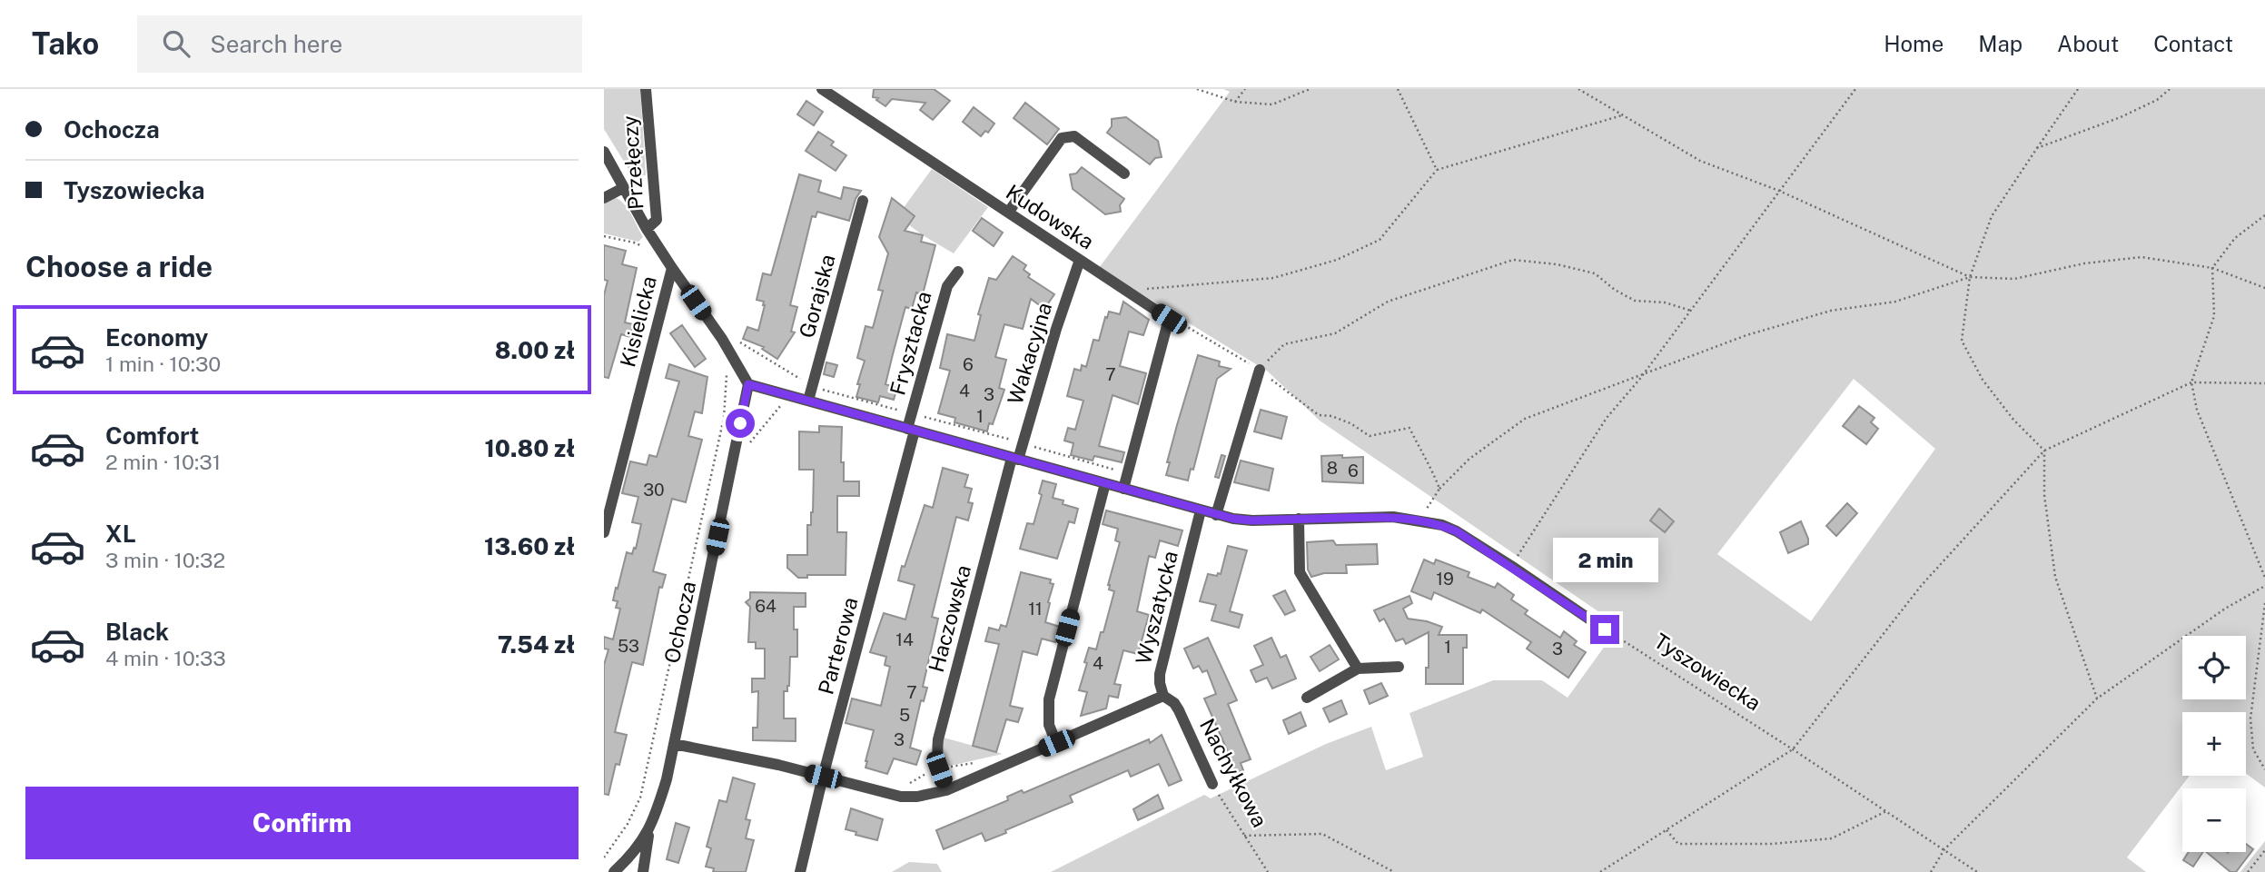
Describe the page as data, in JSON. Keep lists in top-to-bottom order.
{
  "streets": {
    "street": [
      "Przełęczy",
      "Kudowska",
      "Gorajska",
      "Kisielicka",
      "Frysztacka",
      "Wakacyjna",
      "Wyszatycka",
      "Haczowska",
      "Ochocza",
      "Parterowa",
      "Nachyłkowa"
    ],
    "path": ["Tyszowiecka"]
  },
  "crossings": [
    ["Kudowska", "Wakacyjna"],
    ["Frysztacka", "Parterowa"],
    ["Wakacyjna", "Haczowska"],
    ["Wyszatycka", "Haczowska"],
    ["Wyszatycka", "Ochocza"],
    ["Wyszatycka", "Parterowa"],
    ["Wyszatycka", "Nachyłkowa"]
  ],
  "house_numbers": [
    "6",
    "7",
    "4",
    "3",
    "1",
    "8",
    "6",
    "30",
    "19",
    "64",
    "11",
    "14",
    "53",
    "1",
    "3",
    "4",
    "7",
    "5",
    "3"
  ],
  "page": {
    "header": "Tako",
    "search": "Search here",
    "nav": [
      "Home",
      "Map",
      "About",
      "Contact"
    ],
    "banner": ["Ochocza", "Tyszowiecka"],
    "heading": "Choose a ride",
    "list": [
      {
        "name": "Economy",
        "note": "1 min · 10:30",
        "value": "8.00 zł"
      },
      {
        "name": "Comfort",
        "note": "2 min · 10:31",
        "value": "10.80 zł"
      },
      {
        "name": "XL",
        "note": "3 min · 10:32",
        "value": "13.60 zł"
      },
      {
        "name": "Black",
        "note": "4 min · 10:33",
        "value": "7.54 zł"
      }
    ],
    "bubble": "2 min",
    "map_buttons": ["+", "−"],
    "buttons": "Confirm"
  }
}
